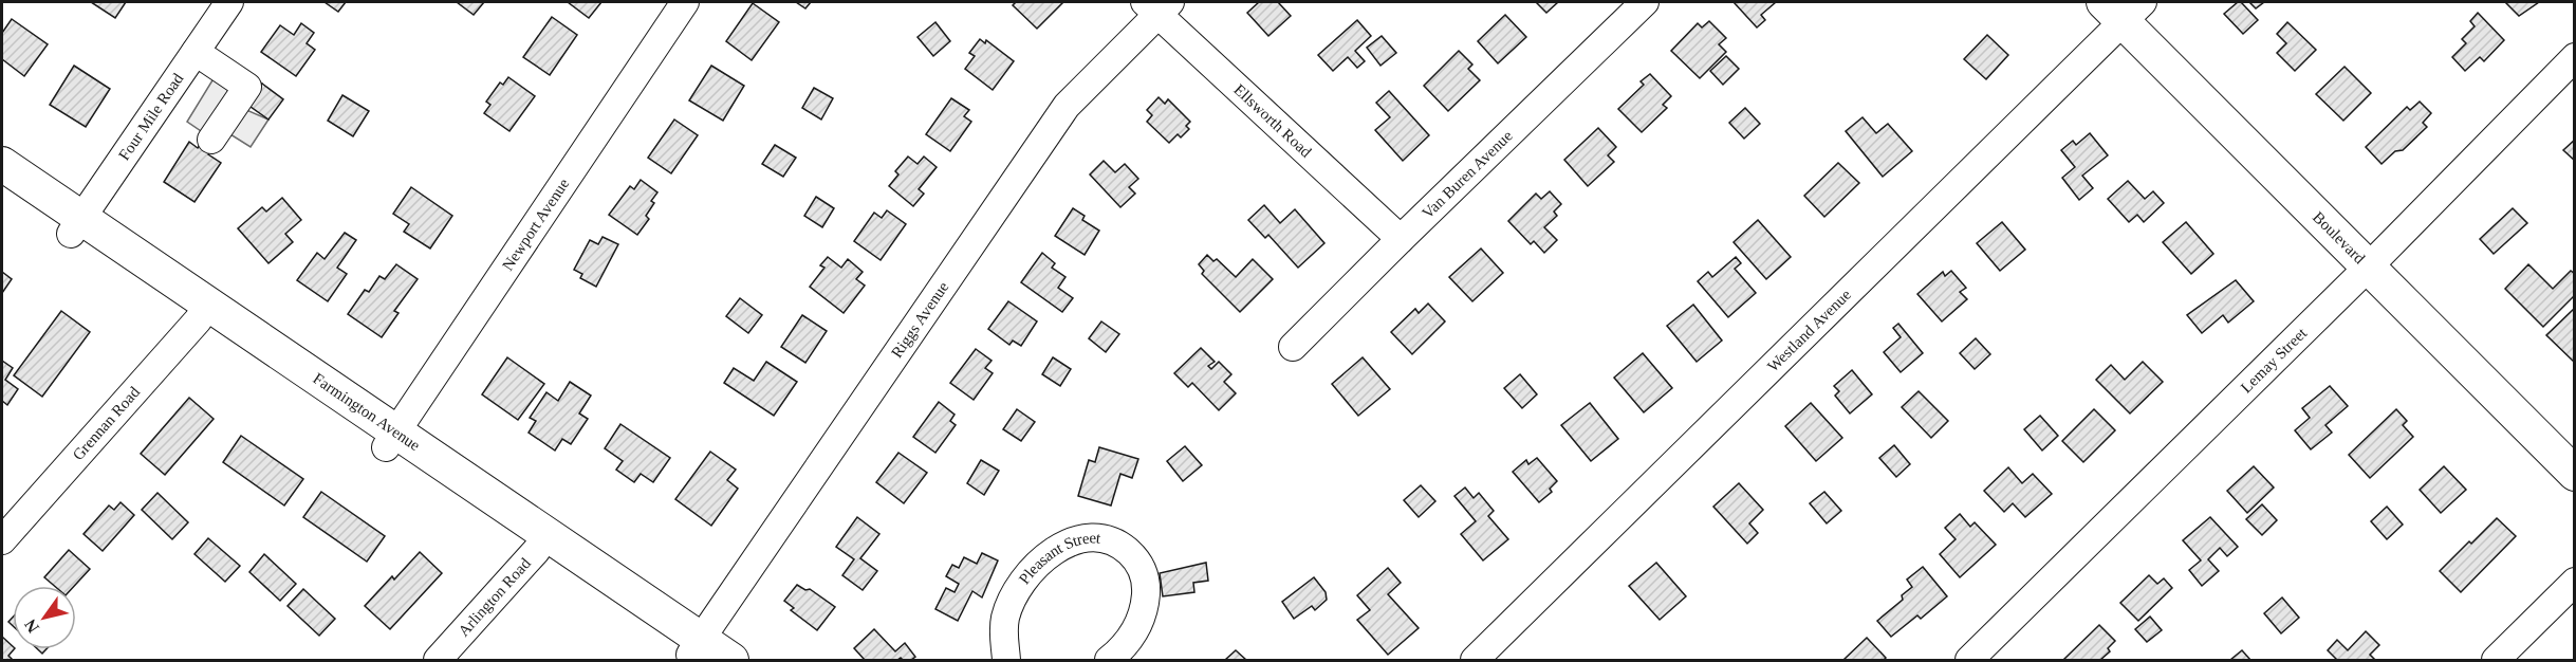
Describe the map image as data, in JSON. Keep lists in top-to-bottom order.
{
  "streets": {
    "main road": ["Boulevard", "Farmington Avenue"],
    "street": [
      "Four Mile Road",
      "Ellsworth Road",
      "Van Buren Avenue",
      "Newport Avenue",
      "Riggs Avenue",
      "Westland Avenue",
      "Lemay Street",
      "Grennan Road",
      "Pleasant Street",
      "Arlington Road"
    ]
  },
  "crossings": [
    ["Four Mile Road", "Farmington Avenue"],
    ["Ellsworth Road", "Van Buren Avenue"],
    ["Ellsworth Road", "Riggs Avenue"],
    ["Newport Avenue", "Farmington Avenue"],
    ["Boulevard", "Westland Avenue"],
    ["Boulevard", "Lemay Street"],
    ["Riggs Avenue", "Farmington Avenue"],
    ["Farmington Avenue", "Grennan Road"],
    ["Farmington Avenue", "Arlington Road"]
  ],
  "north": "bottom left"
}
